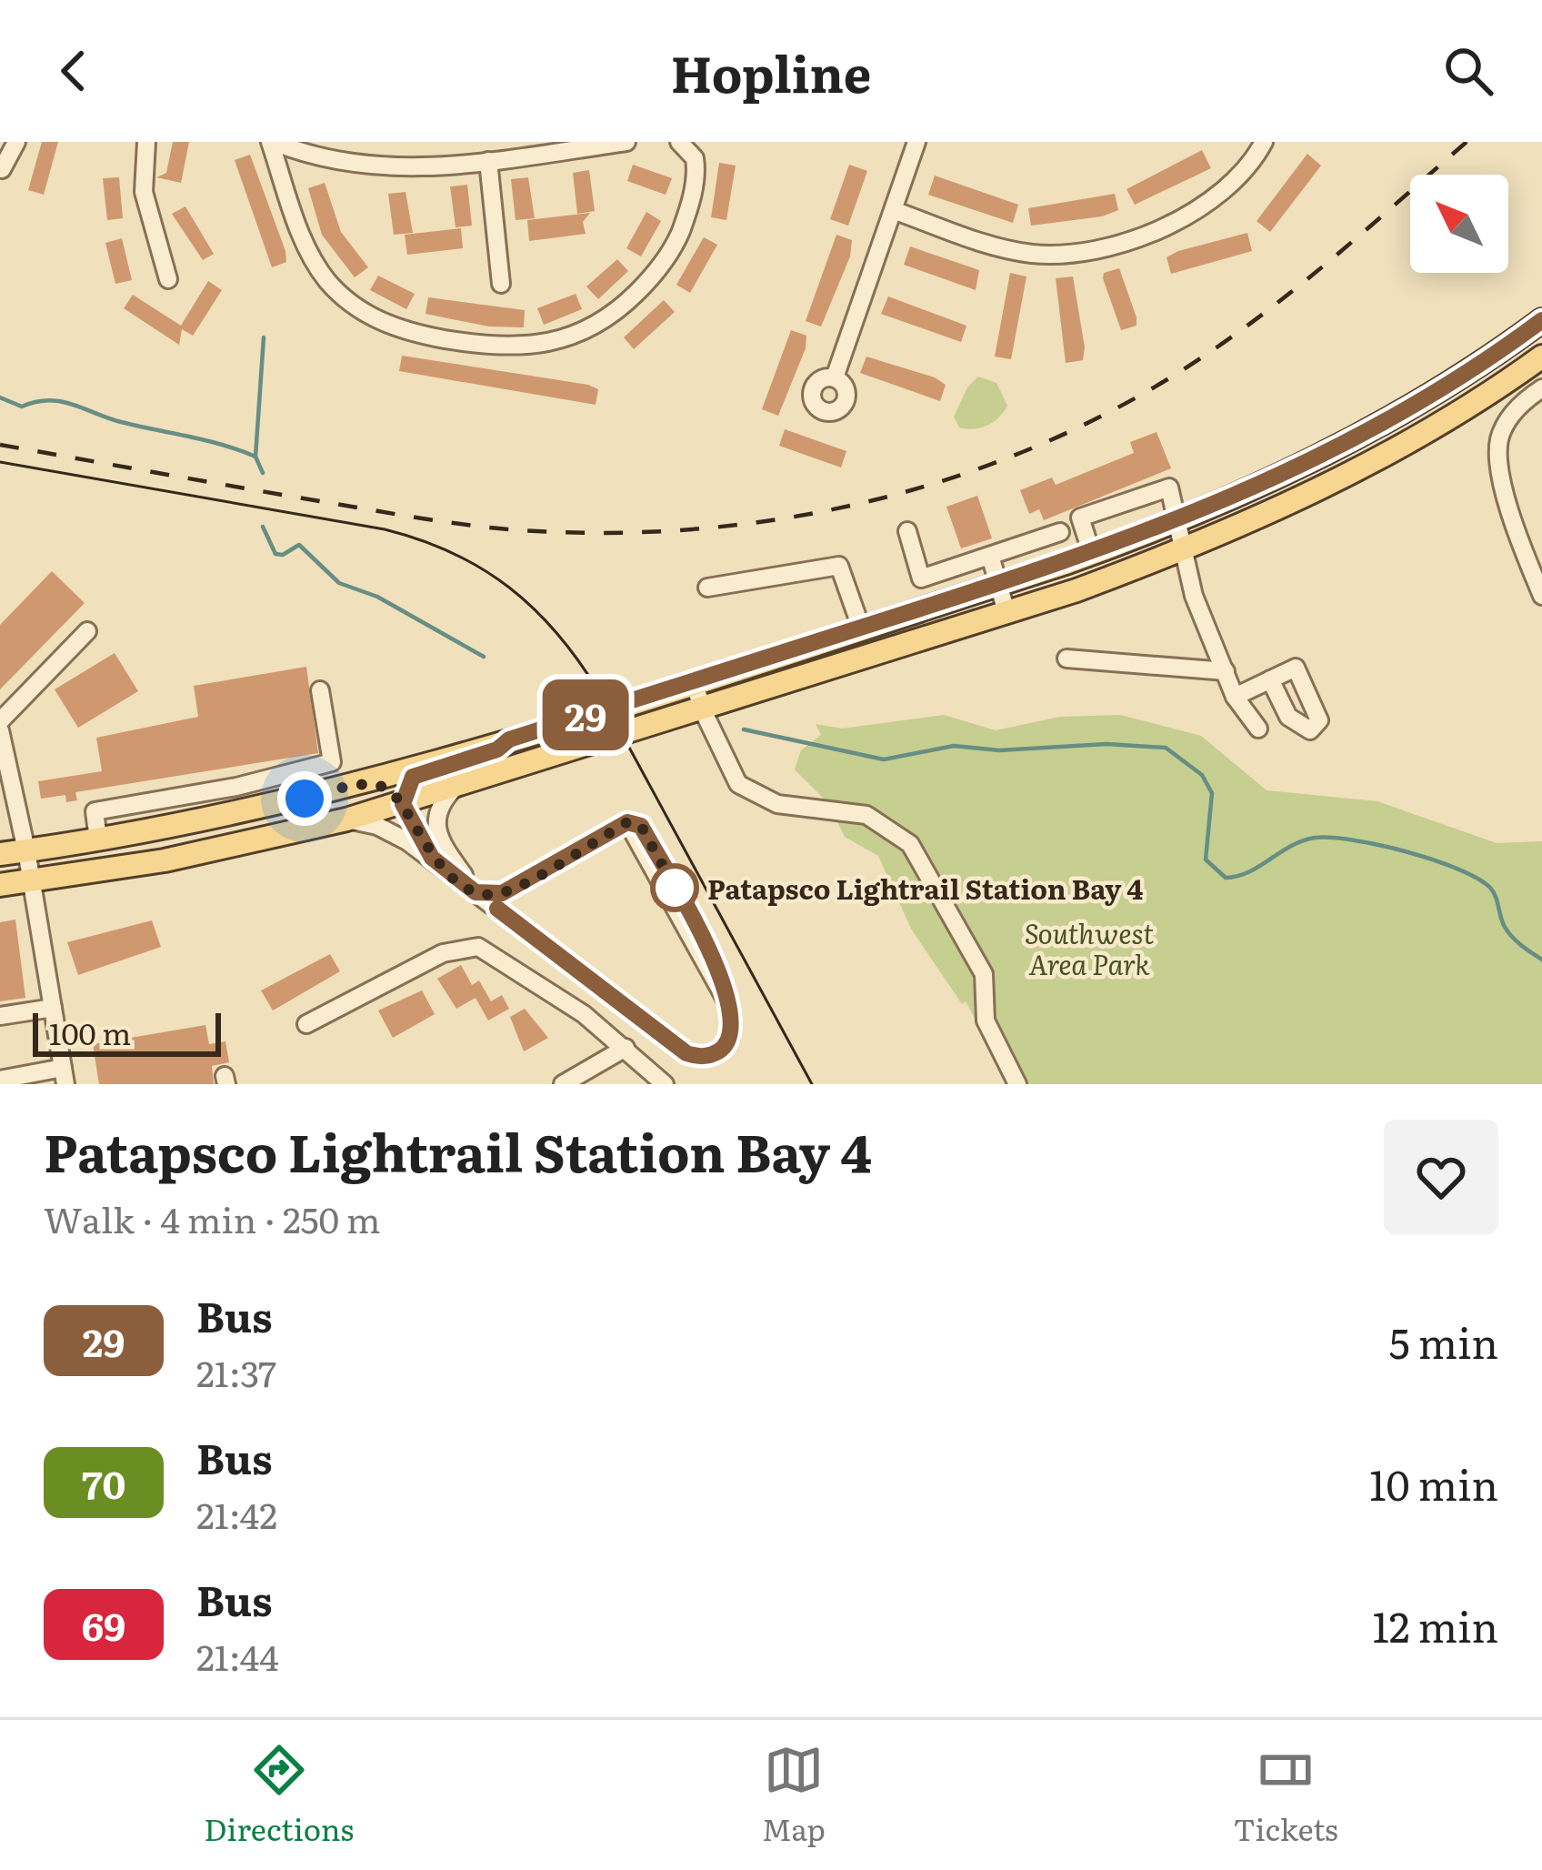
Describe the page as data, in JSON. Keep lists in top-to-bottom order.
{
  "parks": ["Southwest Area Park"],
  "places": ["Patapsco Lightrail Station Bay 4"],
  "lines": ["bus line 29"],
  "scale_bar": "100 m",
  "north": "top left",
  "page": {
    "header": "Hopline",
    "on_map": "29",
    "scale": "100 m",
    "heading": ["Patapsco Lightrail Station Bay 4", "Walk · 4 min · 250 m"],
    "list": [
      {
        "mark": "29",
        "name": "Bus",
        "note": "21:37",
        "value": "5 min"
      },
      {
        "mark": "70",
        "name": "Bus",
        "note": "21:42",
        "value": "10 min"
      },
      {
        "mark": "69",
        "name": "Bus",
        "note": "21:44",
        "value": "12 min"
      }
    ],
    "tabs": ["Directions", "Map", "Tickets"]
  }
}
